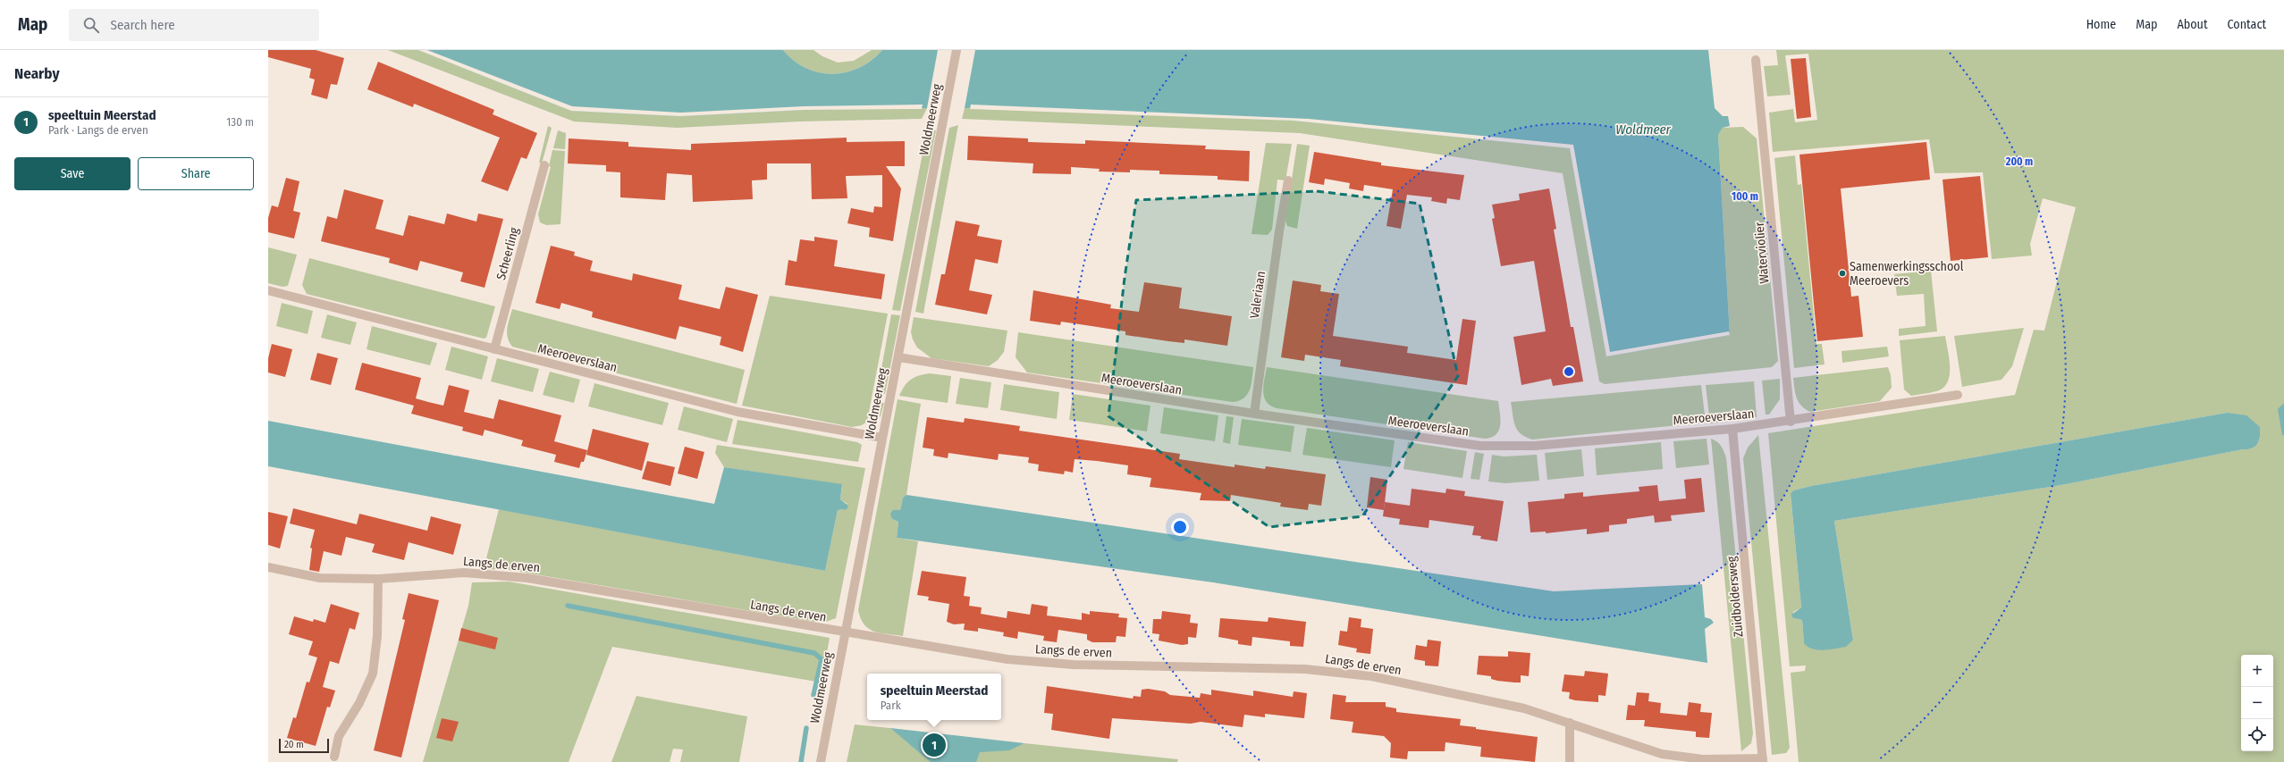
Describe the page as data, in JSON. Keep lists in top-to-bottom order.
{
  "streets": {
    "street": [
      "Woldmeerweg",
      "Waterviolier",
      "Scheerling",
      "Valeriaan",
      "Meeroeverslaan",
      "Langs de erven",
      "Zuidboldersweg"
    ]
  },
  "crossings": [
    ["Woldmeerweg", "Meeroeverslaan"],
    ["Woldmeerweg", "Langs de erven"],
    ["Waterviolier", "Meeroeverslaan"],
    ["Scheerling", "Meeroeverslaan"],
    ["Valeriaan", "Meeroeverslaan"],
    ["Meeroeverslaan", "Zuidboldersweg"],
    ["Langs de erven", "Zuidboldersweg"]
  ],
  "water": ["Woldmeer"],
  "places": ["Samenwerkingsschool Meeroevers"],
  "scale_bar": "20 m",
  "page": {
    "header": "Map",
    "search": "Search here",
    "nav": [
      "Home",
      "Map",
      "About",
      "Contact"
    ],
    "heading": "Nearby",
    "list": [
      {
        "mark": "1",
        "name": "speeltuin Meerstad",
        "note": "Park · Langs de erven",
        "value": "130 m"
      }
    ],
    "buttons": ["Save", "Share"],
    "map_buttons": ["+", "−"],
    "popup": ["speeltuin Meerstad", "Park"],
    "pins": "1",
    "scale": "20 m"
  },
  "rings": ["200 m", "100 m"]
}
